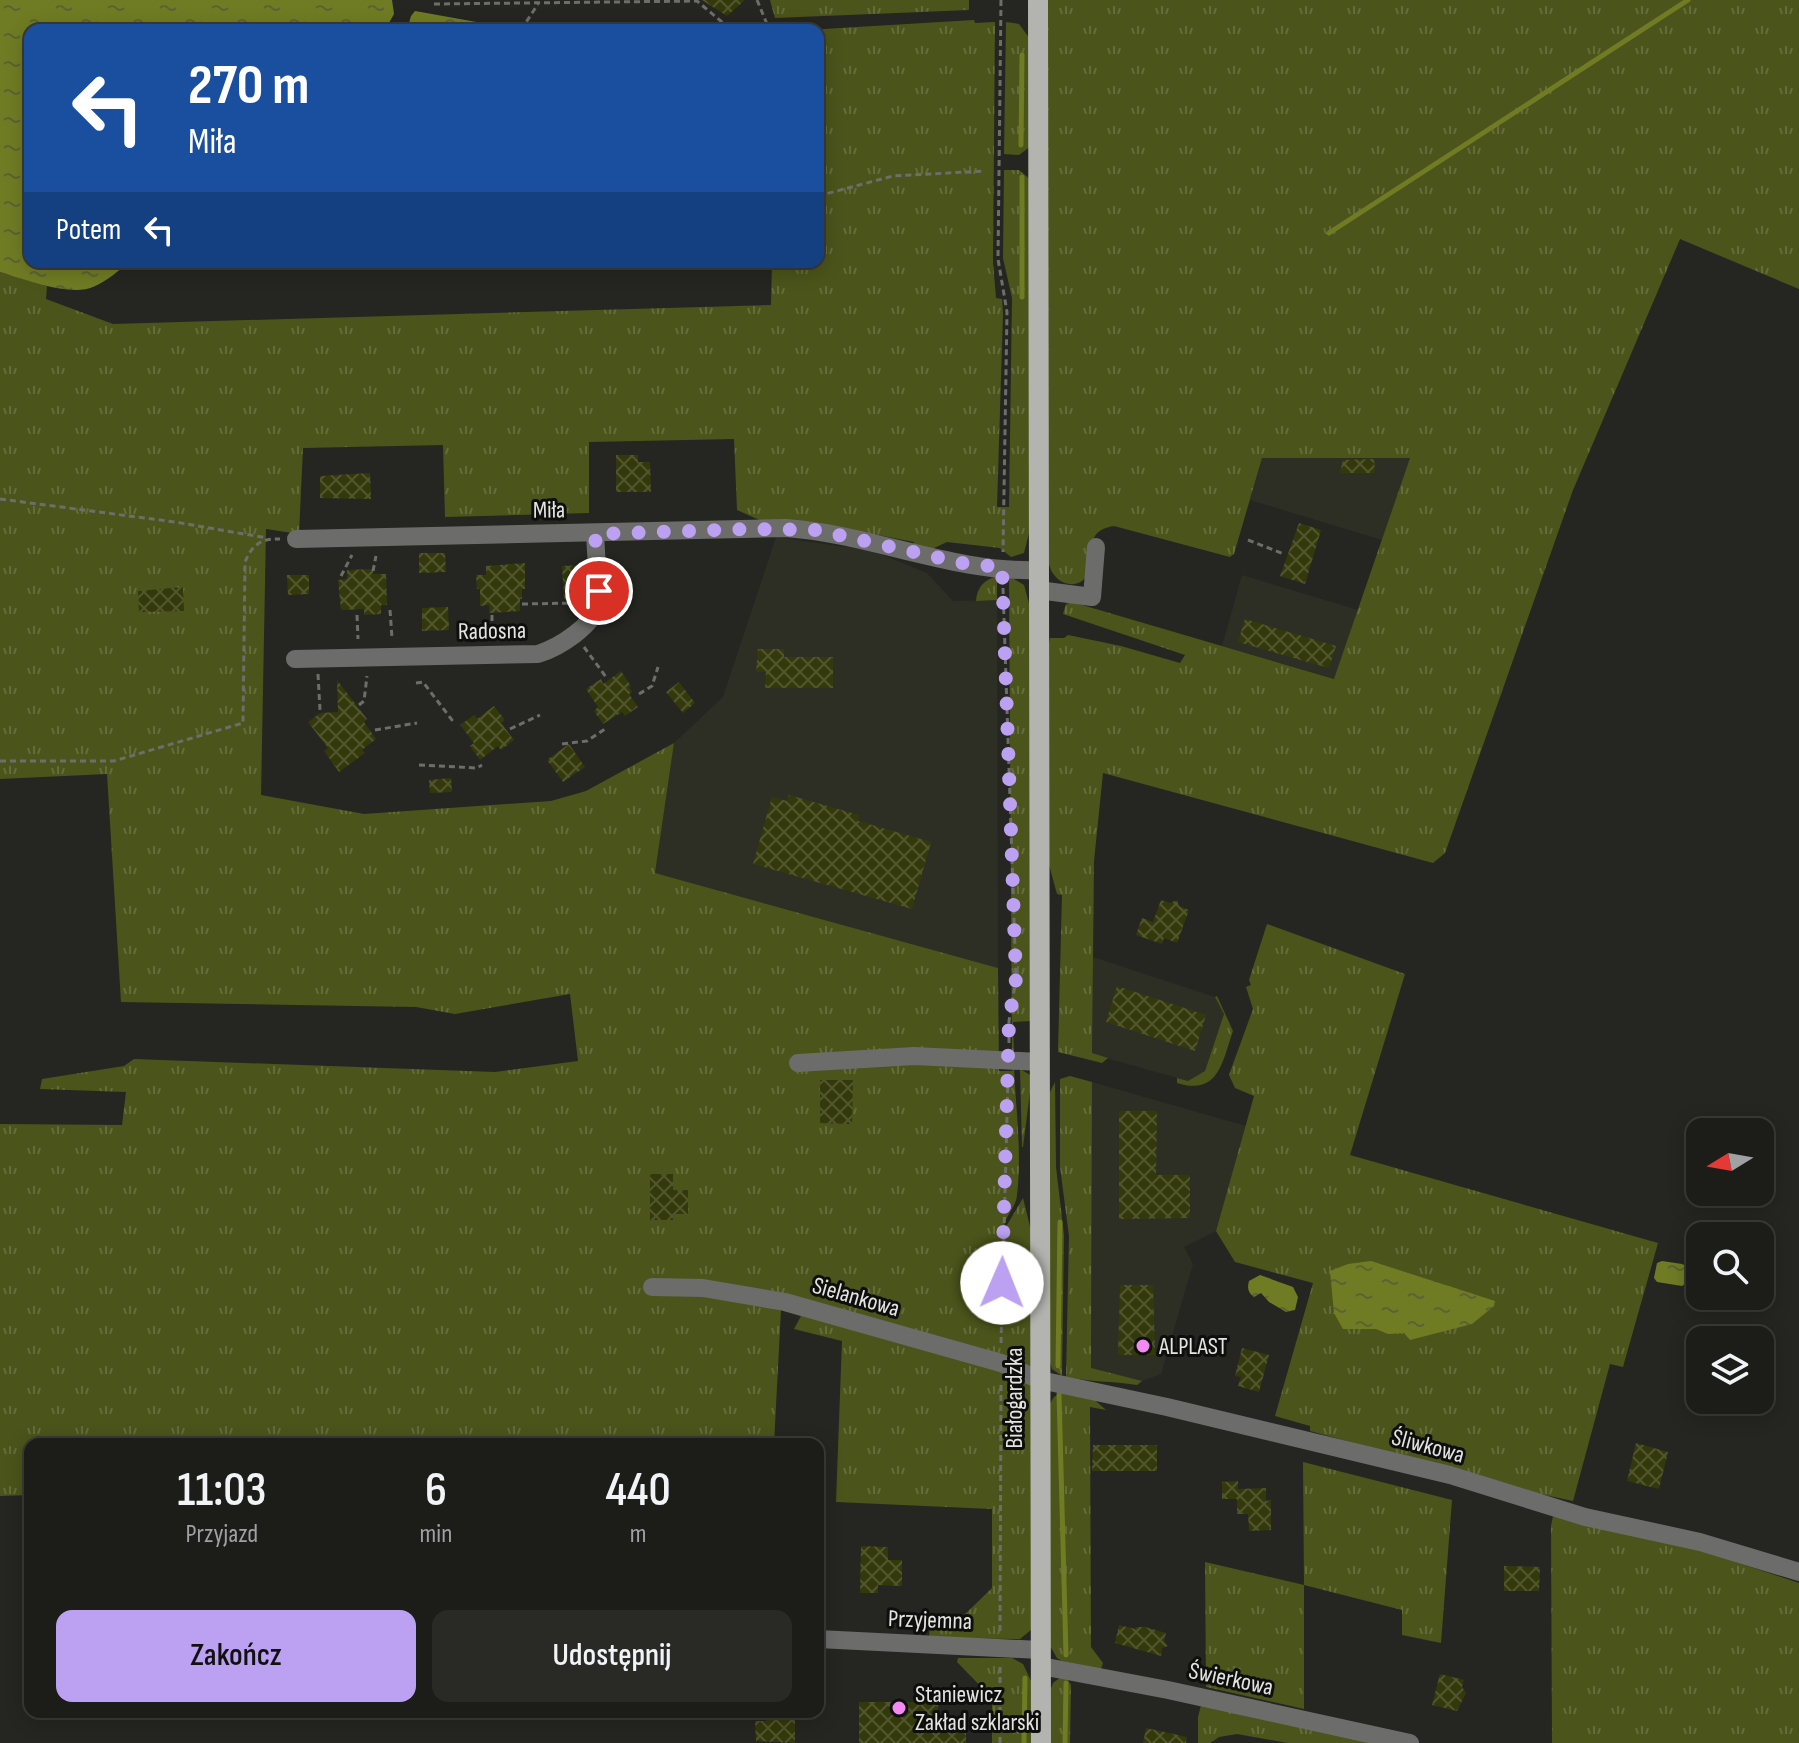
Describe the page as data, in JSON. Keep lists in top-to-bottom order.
{
  "streets": {
    "main road": ["Białogardzka"],
    "street": [
      "Miła",
      "Radosna",
      "Sielankowa",
      "Śliwkowa",
      "Przyjemna",
      "Świerkowa"
    ]
  },
  "crossings": [
    ["Miła", "Białogardzka"],
    ["Sielankowa", "Białogardzka"],
    ["Sielankowa", "Śliwkowa"],
    ["Białogardzka", "Śliwkowa"],
    ["Białogardzka", "Przyjemna"],
    ["Białogardzka", "Świerkowa"],
    ["Przyjemna", "Świerkowa"]
  ],
  "places": ["ALPLAST", "Staniewicz Zakład szklarski"],
  "north": "left",
  "page": {
    "turn": ["270 m", "Miła"],
    "then": "Potem",
    "eta": [
      "11:03",
      "Przyjazd",
      "6",
      "min",
      "440",
      "m"
    ],
    "buttons": ["Zakończ", "Udostępnij"]
  }
}
